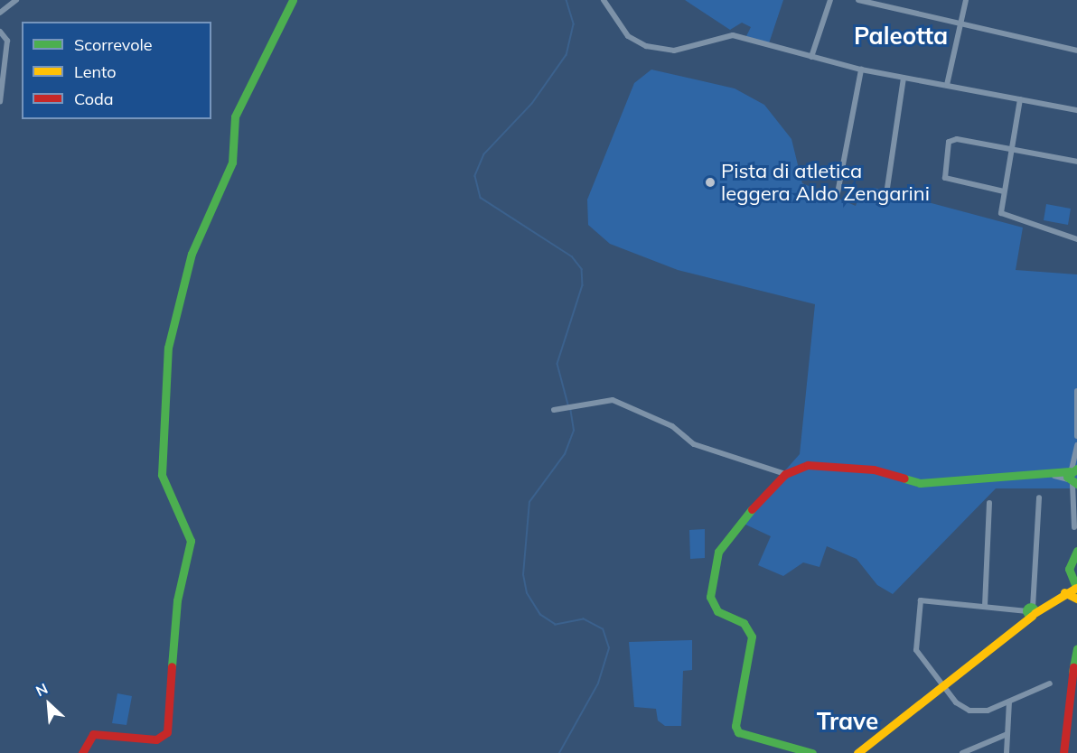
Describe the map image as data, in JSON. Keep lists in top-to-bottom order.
{
  "districts": ["Paleotta", "Trave"],
  "places": ["Pista di atletica leggera Aldo Zengarini"],
  "legend": ["Scorrevole", "Lento", "Coda"],
  "north": "top left"
}
